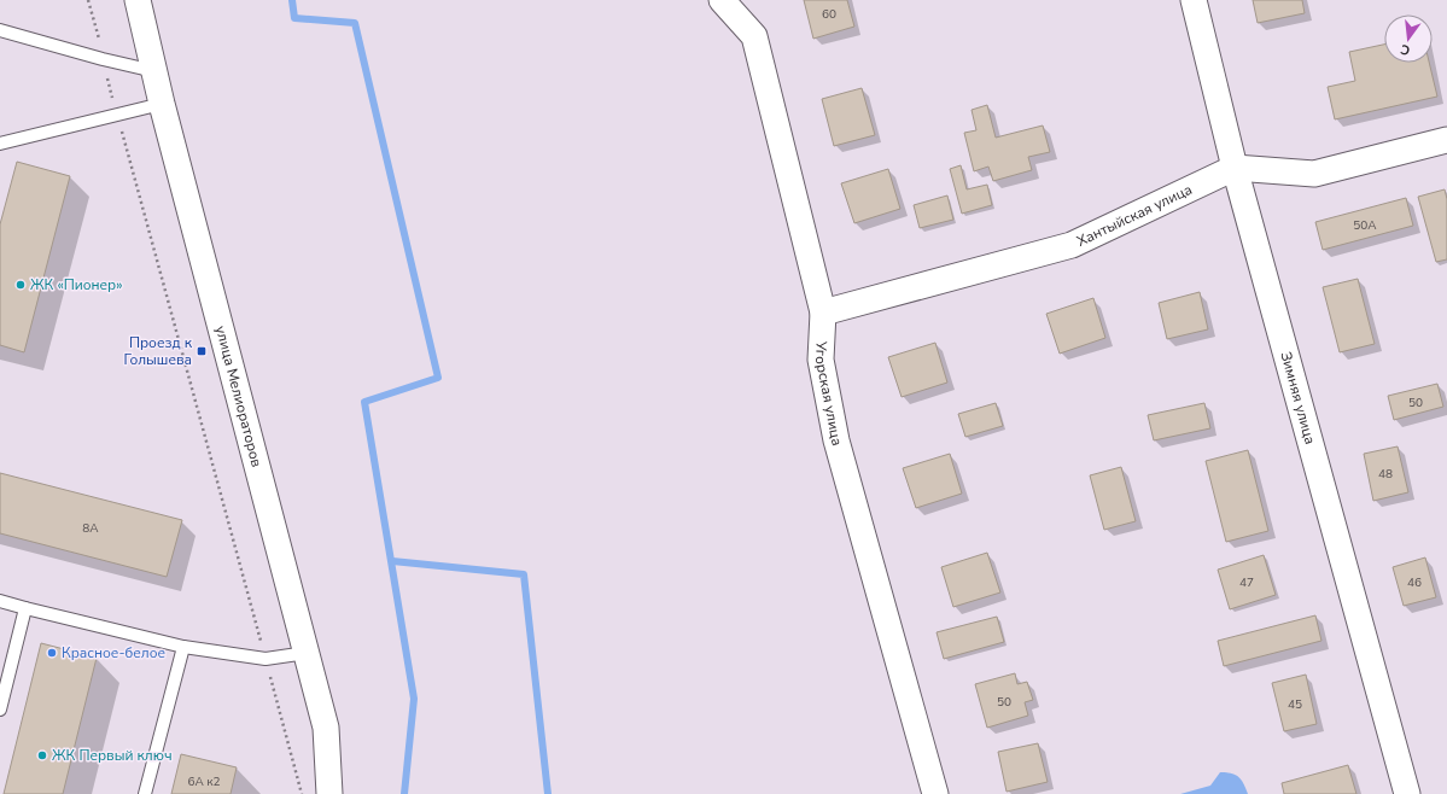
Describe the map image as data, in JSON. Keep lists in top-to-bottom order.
{
  "streets": {
    "street": [
      "Хантыйская улица",
      "Угорская улица",
      "улица Мелиораторов",
      "Зимняя улица"
    ]
  },
  "crossings": [
    ["Хантыйская улица", "Угорская улица"],
    ["Хантыйская улица", "Зимняя улица"]
  ],
  "places": {
    "other": ["ЖК «Пионер»", "Красное-белое", "ЖК Первый ключ"],
    "transit": ["Проезд к Голышева"]
  },
  "house_numbers": [
    "60",
    "50А",
    "50",
    "48",
    "8А",
    "47",
    "46",
    "50",
    "45",
    "6А к2"
  ],
  "north": "bottom"
}
